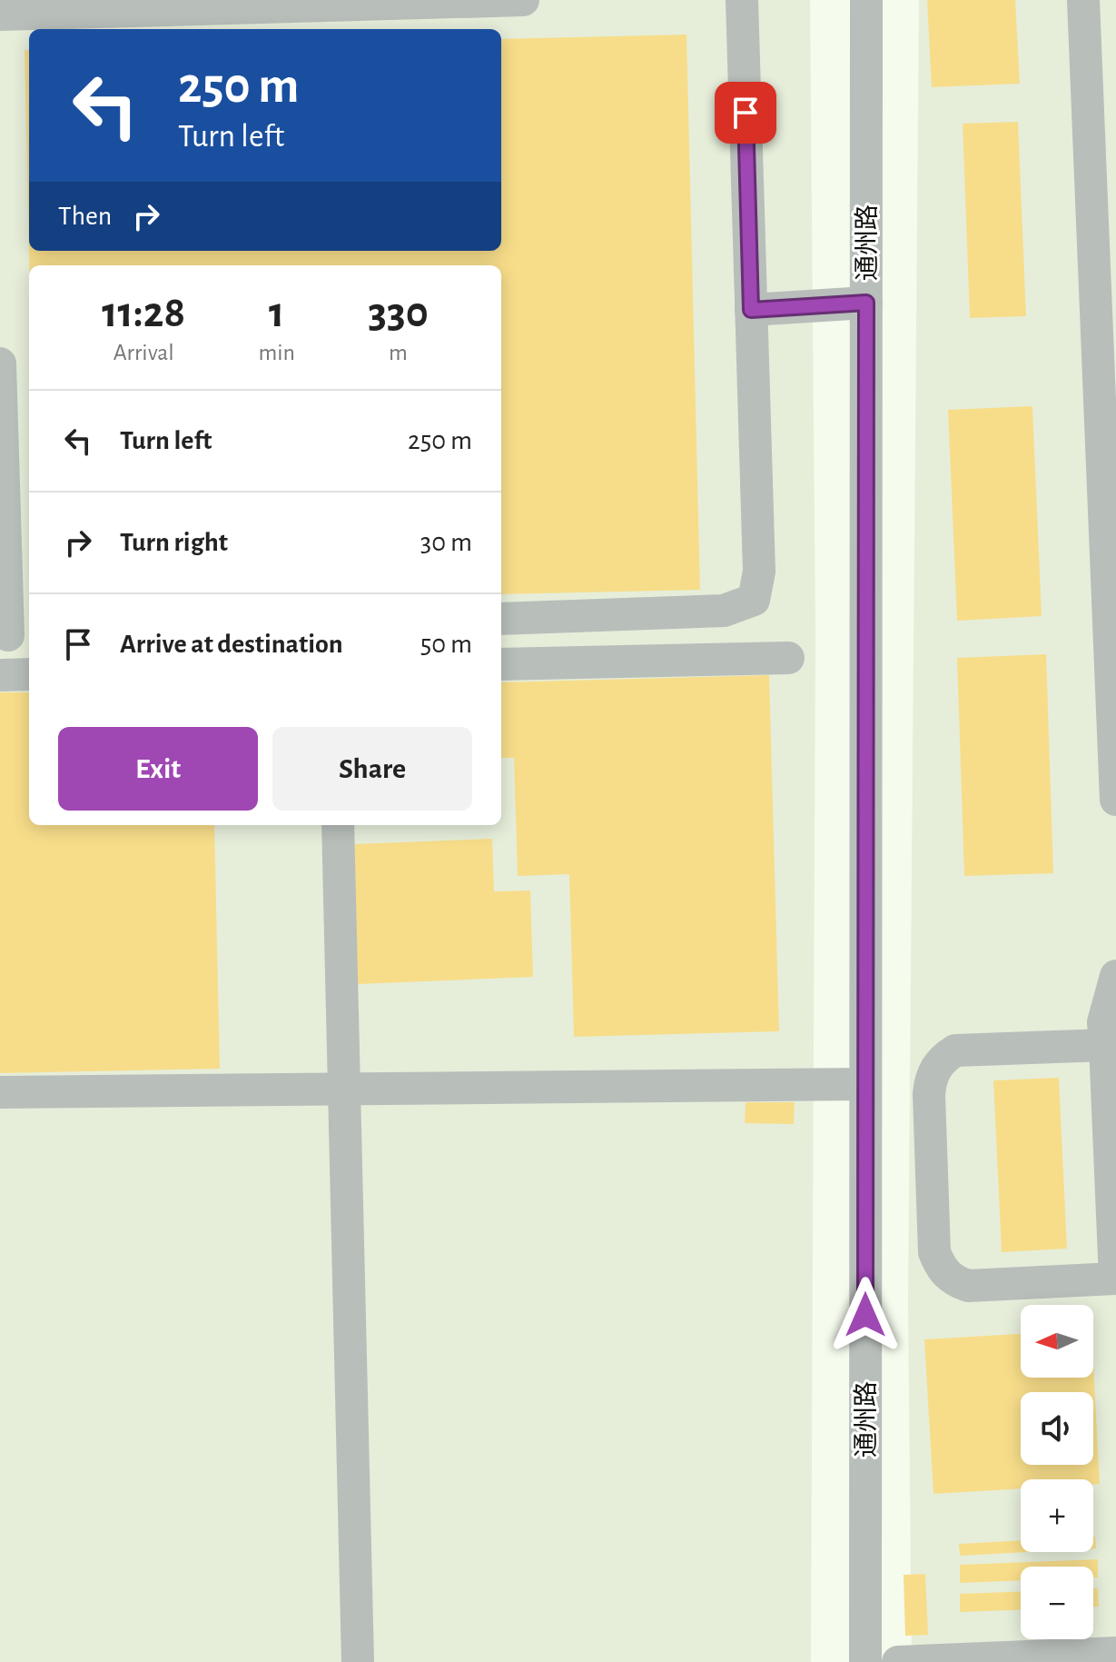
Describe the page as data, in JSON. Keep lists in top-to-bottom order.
{
  "streets": {
    "street": ["通州路"]
  },
  "north": "left",
  "page": {
    "turn": ["250 m", "Turn left"],
    "then": "Then",
    "eta": [
      "11:28",
      "Arrival",
      "1",
      "min",
      "330",
      "m"
    ],
    "list": [
      {
        "name": "Turn left",
        "value": "250 m"
      },
      {
        "name": "Turn right",
        "value": "30 m"
      },
      {
        "name": "Arrive at destination",
        "value": "50 m"
      }
    ],
    "buttons": ["Exit", "Share"],
    "map_buttons": ["+", "−"]
  }
}
